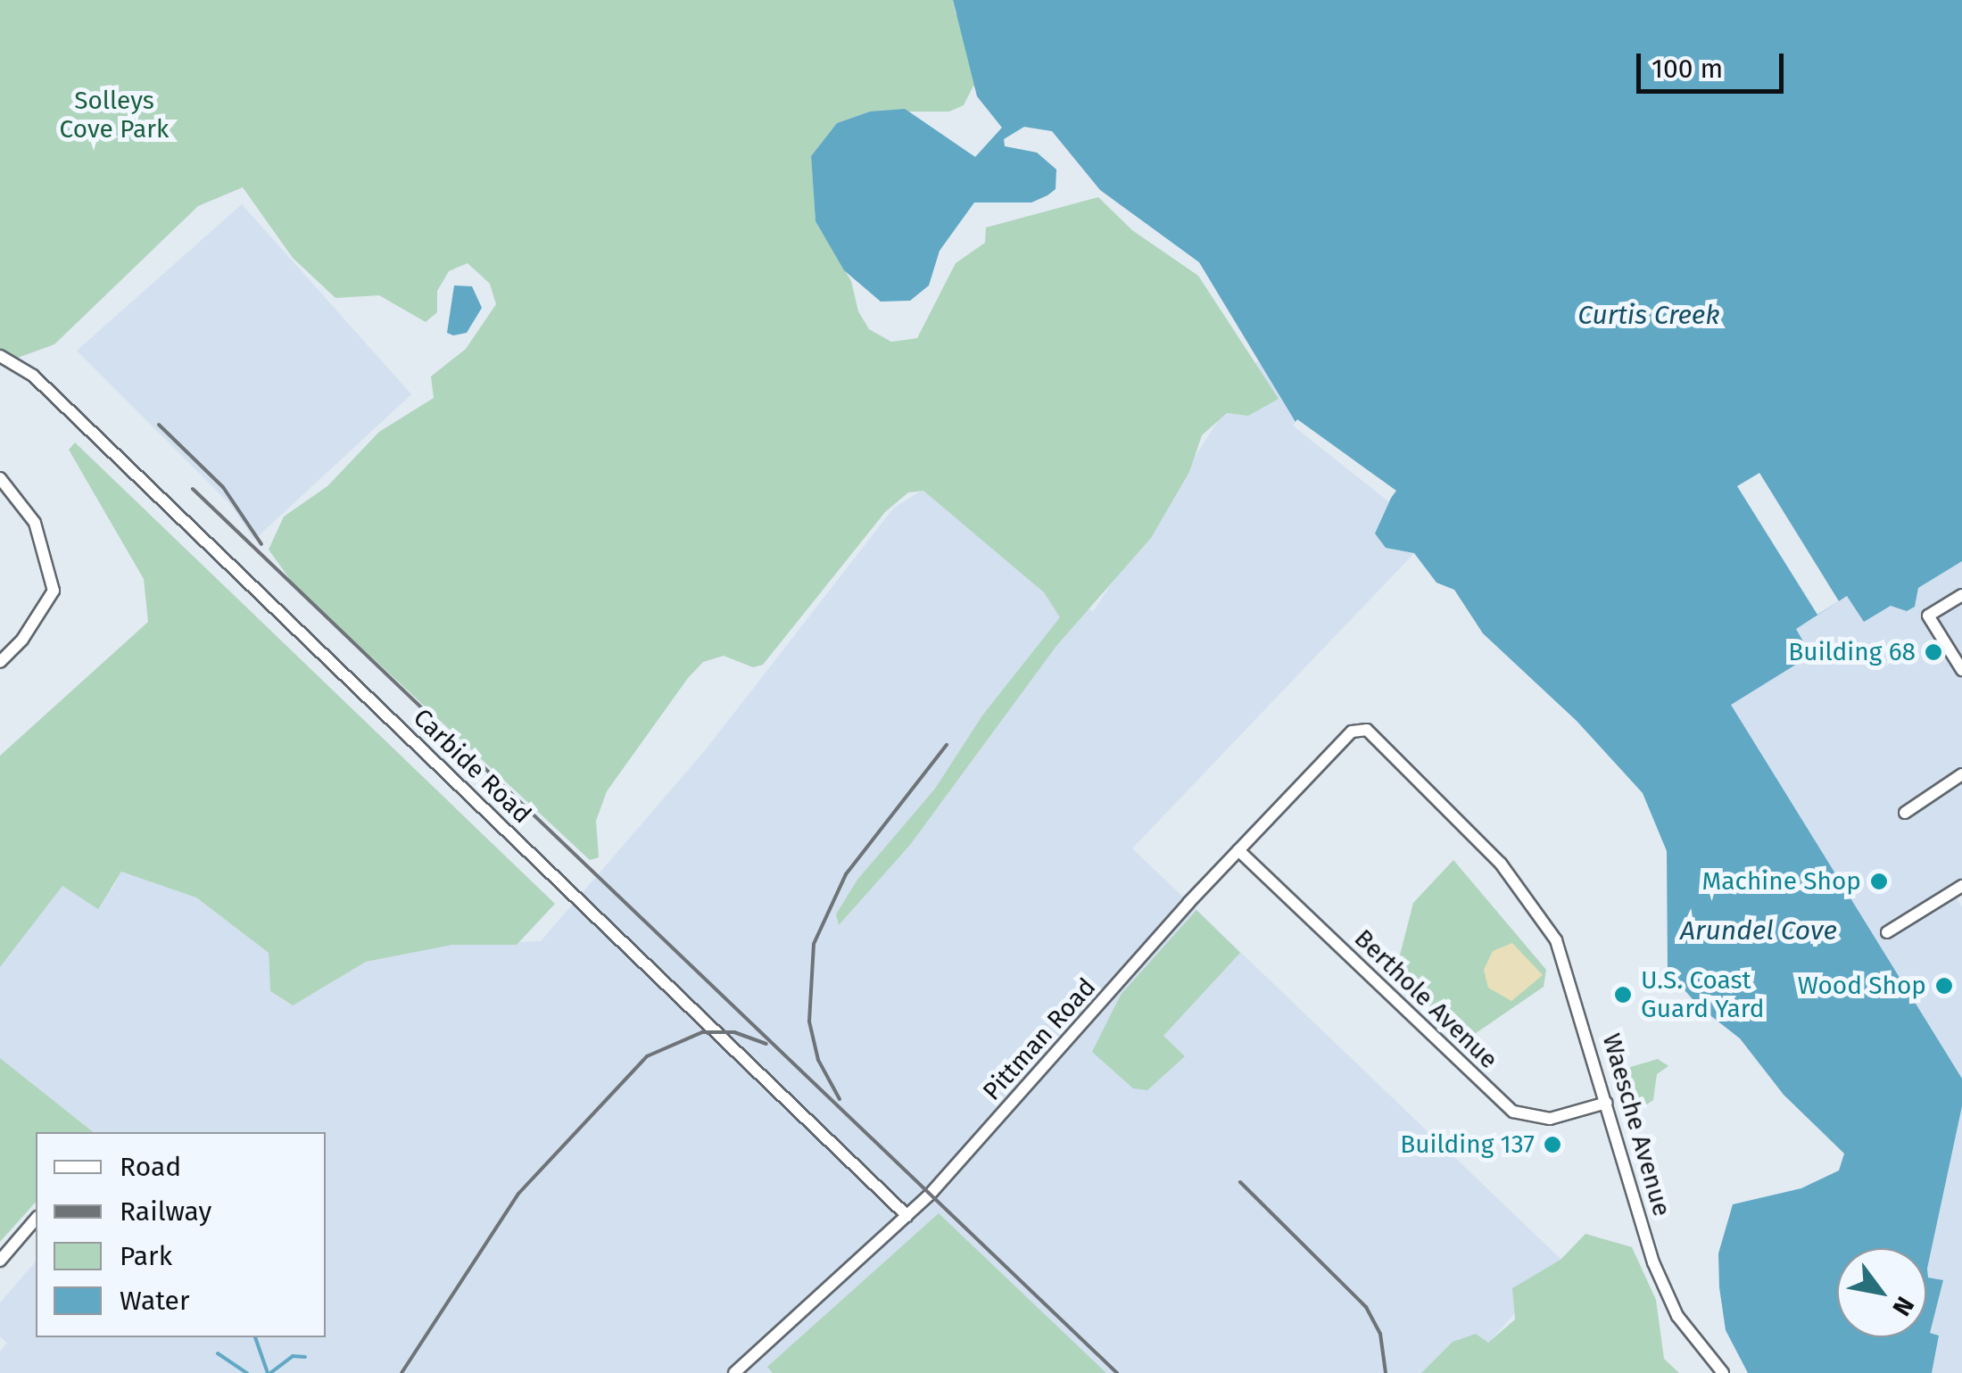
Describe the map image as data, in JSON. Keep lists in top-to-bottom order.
{
  "streets": {
    "street": [
      "Carbide Road",
      "Berthole Avenue",
      "Pittman Road",
      "Waesche Avenue"
    ]
  },
  "crossings": [
    ["Carbide Road", "Pittman Road"],
    ["Berthole Avenue", "Pittman Road"],
    ["Berthole Avenue", "Waesche Avenue"],
    ["Pittman Road", "Waesche Avenue"]
  ],
  "water": ["Curtis Creek", "Arundel Cove"],
  "parks": ["Solleys Cove Park"],
  "places": [
    "Building 68",
    "Machine Shop",
    "Wood Shop",
    "U.S. Coast Guard Yard",
    "Building 137"
  ],
  "legend": [
    "Road",
    "Railway",
    "Park",
    "Water"
  ],
  "scale_bar": "100 m",
  "north": "bottom right"
}
